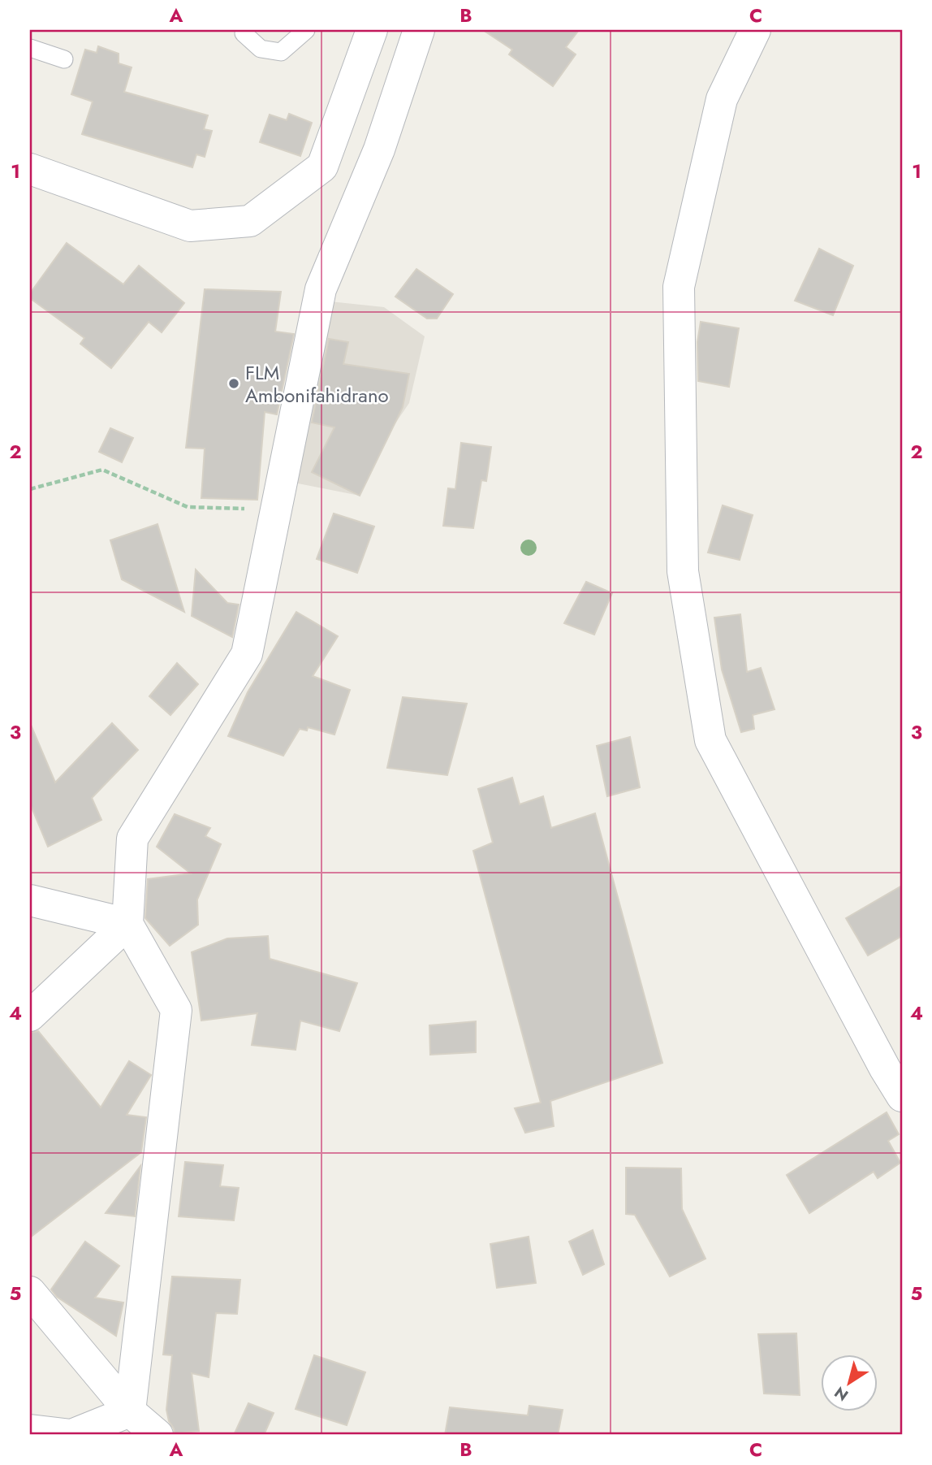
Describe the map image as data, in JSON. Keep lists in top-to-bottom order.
{
  "places": ["FLM Ambonifahidrano"],
  "north": "bottom left",
  "grid": {
    "columns": ["A", "B", "C"],
    "rows": [
      "1",
      "2",
      "3",
      "4",
      "5"
    ]
  }
}
